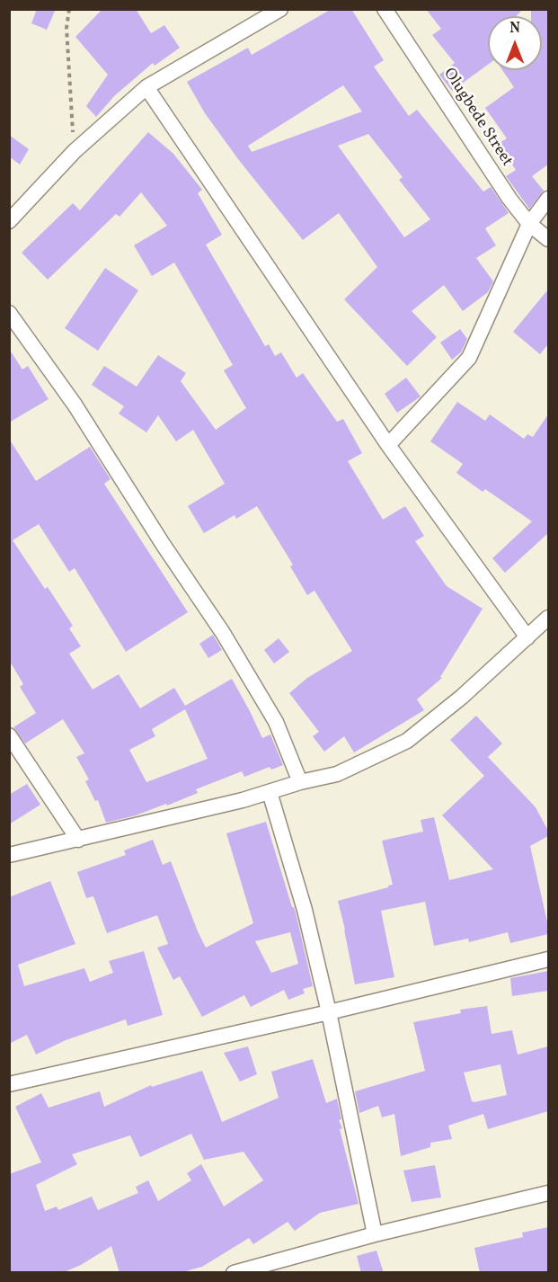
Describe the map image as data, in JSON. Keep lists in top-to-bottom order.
{
  "streets": {
    "street": ["Olugbede Street"]
  },
  "north": "top"
}
